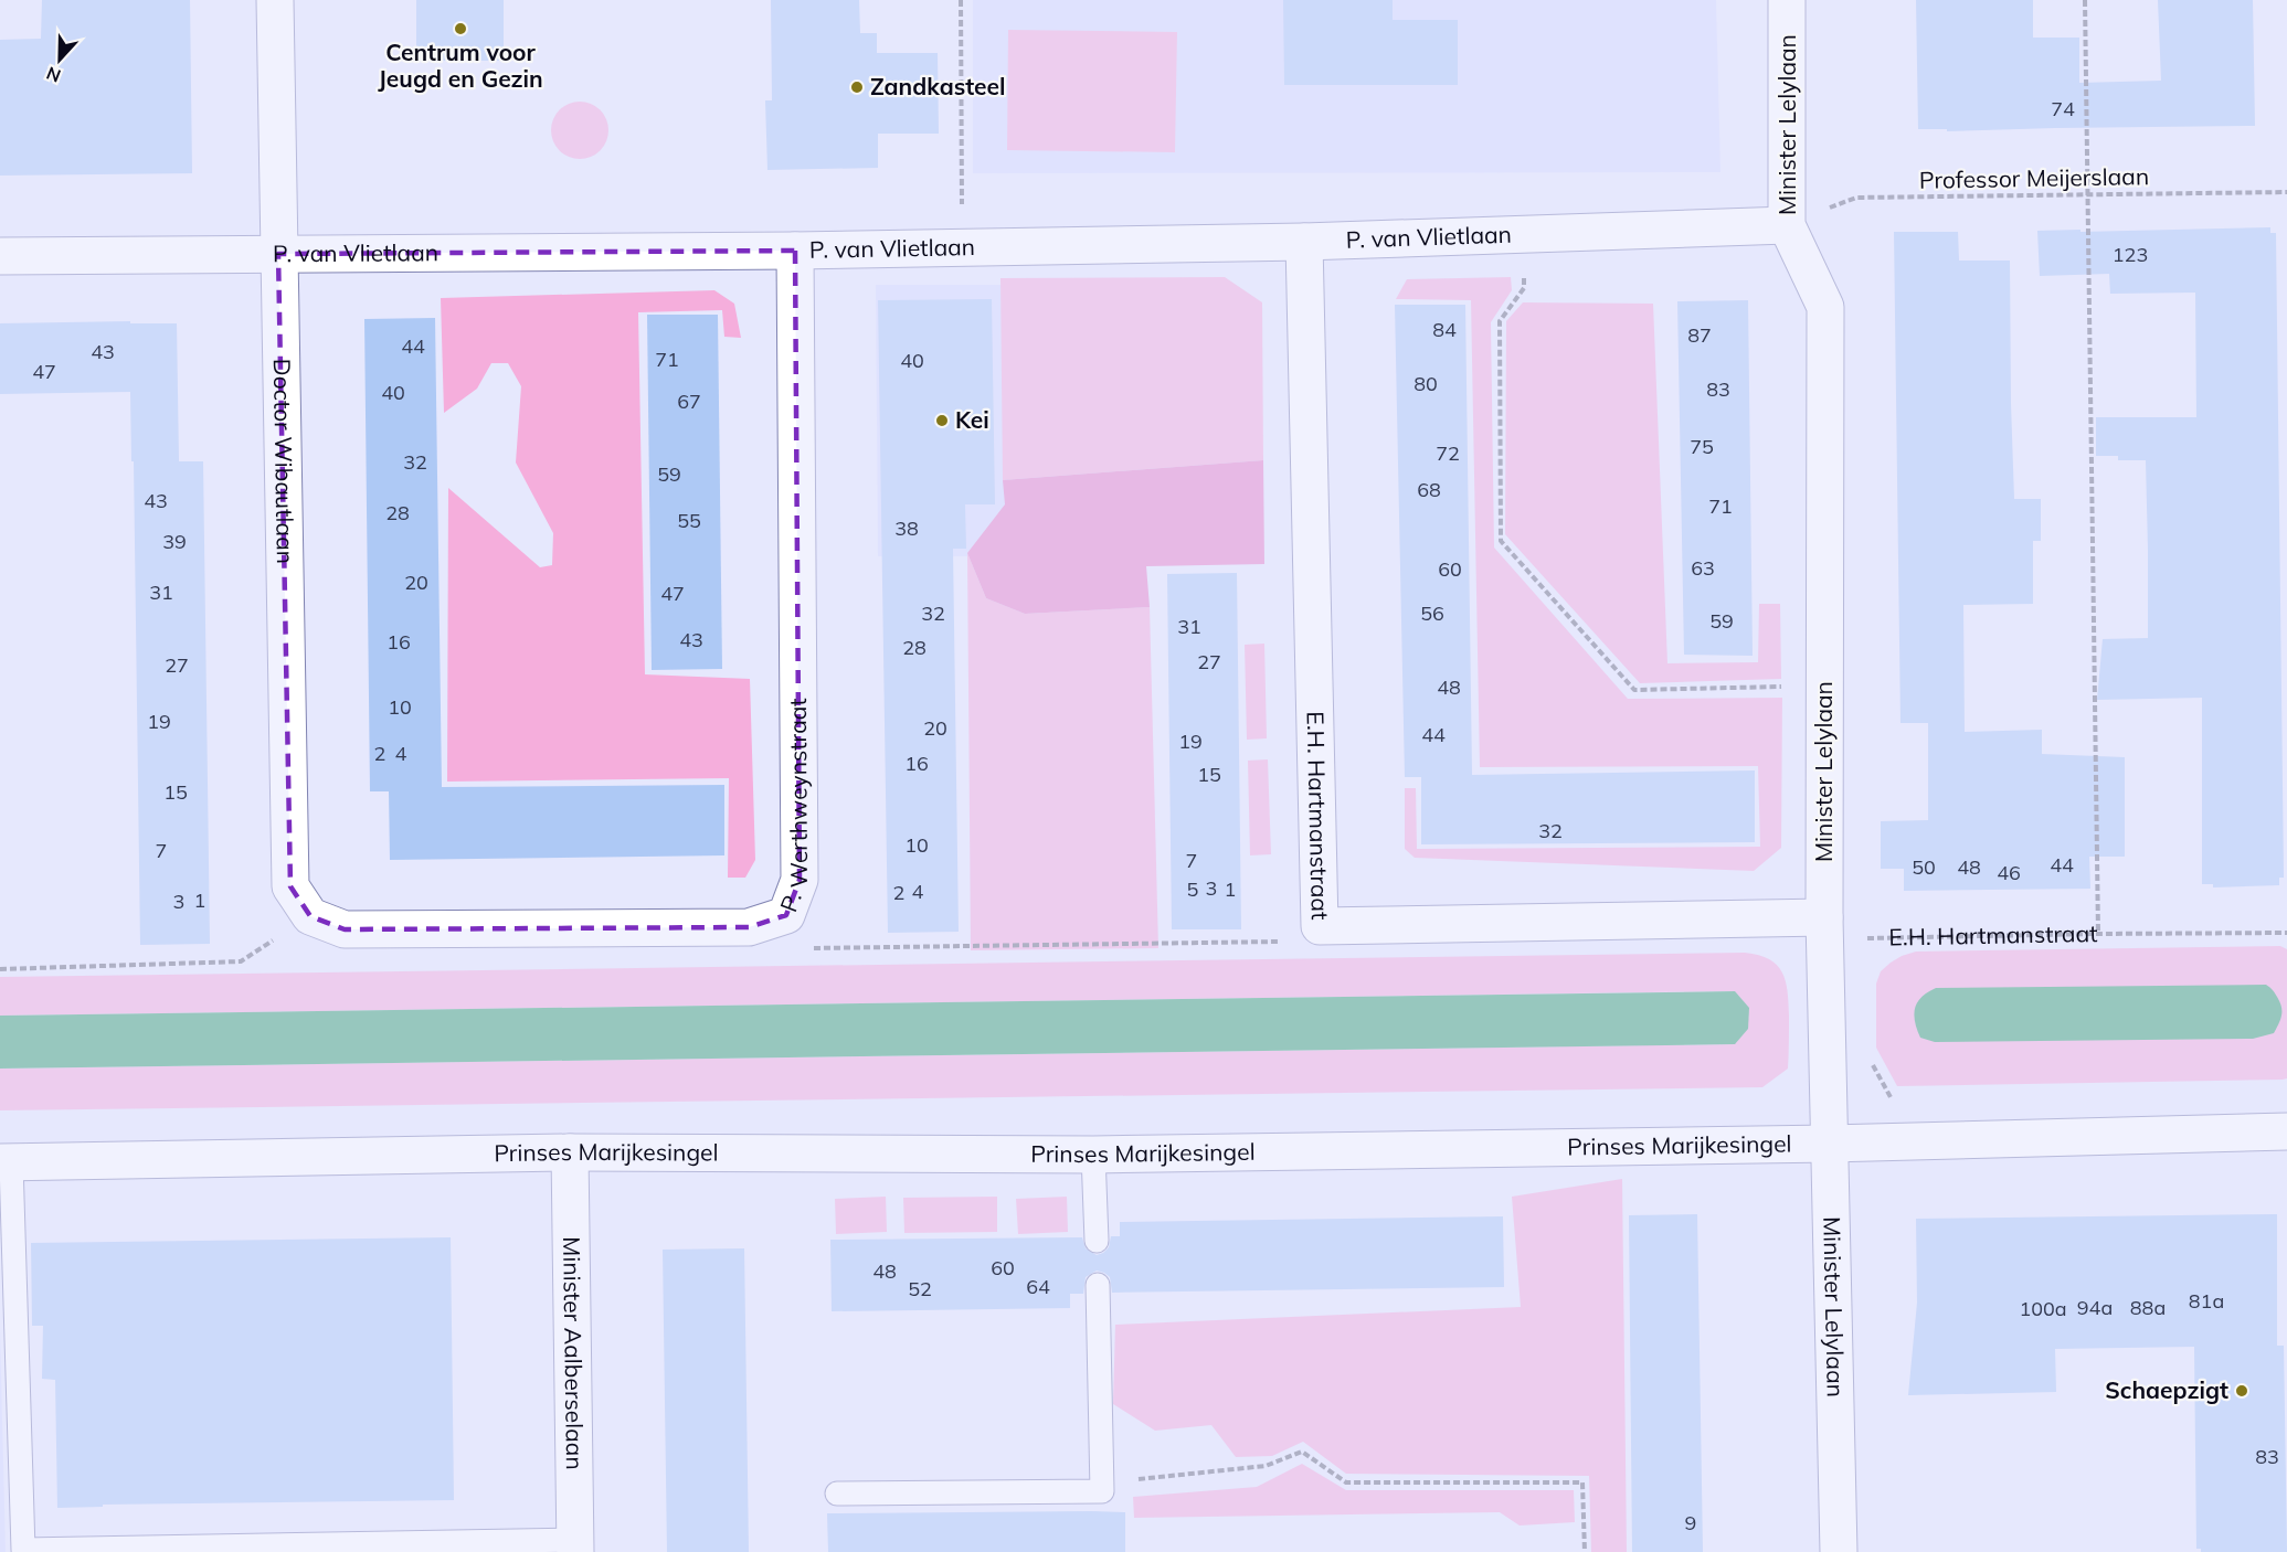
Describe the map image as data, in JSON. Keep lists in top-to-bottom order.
{
  "streets": {
    "street": [
      "Minister Lelylaan",
      "P. van Vlietlaan",
      "Doctor Wibautlaan",
      "P. Werthweynstraat",
      "E.H. Hartmanstraat",
      "Prinses Marijkesingel",
      "Minister Aalberselaan"
    ],
    "path": ["Professor Meijerslaan"]
  },
  "crossings": [
    ["Minister Lelylaan", "Professor Meijerslaan"],
    ["Minister Lelylaan", "P. van Vlietlaan"],
    ["Minister Lelylaan", "E.H. Hartmanstraat"],
    ["Minister Lelylaan", "Prinses Marijkesingel"],
    ["Professor Meijerslaan", "P. van Vlietlaan"],
    ["P. van Vlietlaan", "Doctor Wibautlaan"],
    ["P. van Vlietlaan", "P. Werthweynstraat"],
    ["P. van Vlietlaan", "E.H. Hartmanstraat"],
    ["Doctor Wibautlaan", "P. Werthweynstraat"],
    ["Prinses Marijkesingel", "Minister Aalberselaan"]
  ],
  "places": [
    "Centrum voor Jeugd en Gezin",
    "Zandkasteel",
    "Kei",
    "Schaepzigt"
  ],
  "house_numbers": [
    "74",
    "123",
    "84",
    "87",
    "44",
    "43",
    "71",
    "40",
    "47",
    "80",
    "83",
    "40",
    "67",
    "75",
    "72",
    "32",
    "59",
    "68",
    "43",
    "71",
    "28",
    "55",
    "38",
    "39",
    "63",
    "60",
    "20",
    "31",
    "47",
    "32",
    "56",
    "59",
    "31",
    "43",
    "16",
    "28",
    "27",
    "27",
    "48",
    "10",
    "19",
    "20",
    "44",
    "19",
    "2",
    "4",
    "16",
    "15",
    "15",
    "32",
    "10",
    "7",
    "7",
    "44",
    "50",
    "48",
    "46",
    "3",
    "5",
    "1",
    "4",
    "2",
    "1",
    "3",
    "60",
    "48",
    "64",
    "52",
    "81a",
    "94a",
    "88a",
    "100a",
    "83",
    "9"
  ],
  "north": "bottom"
}
